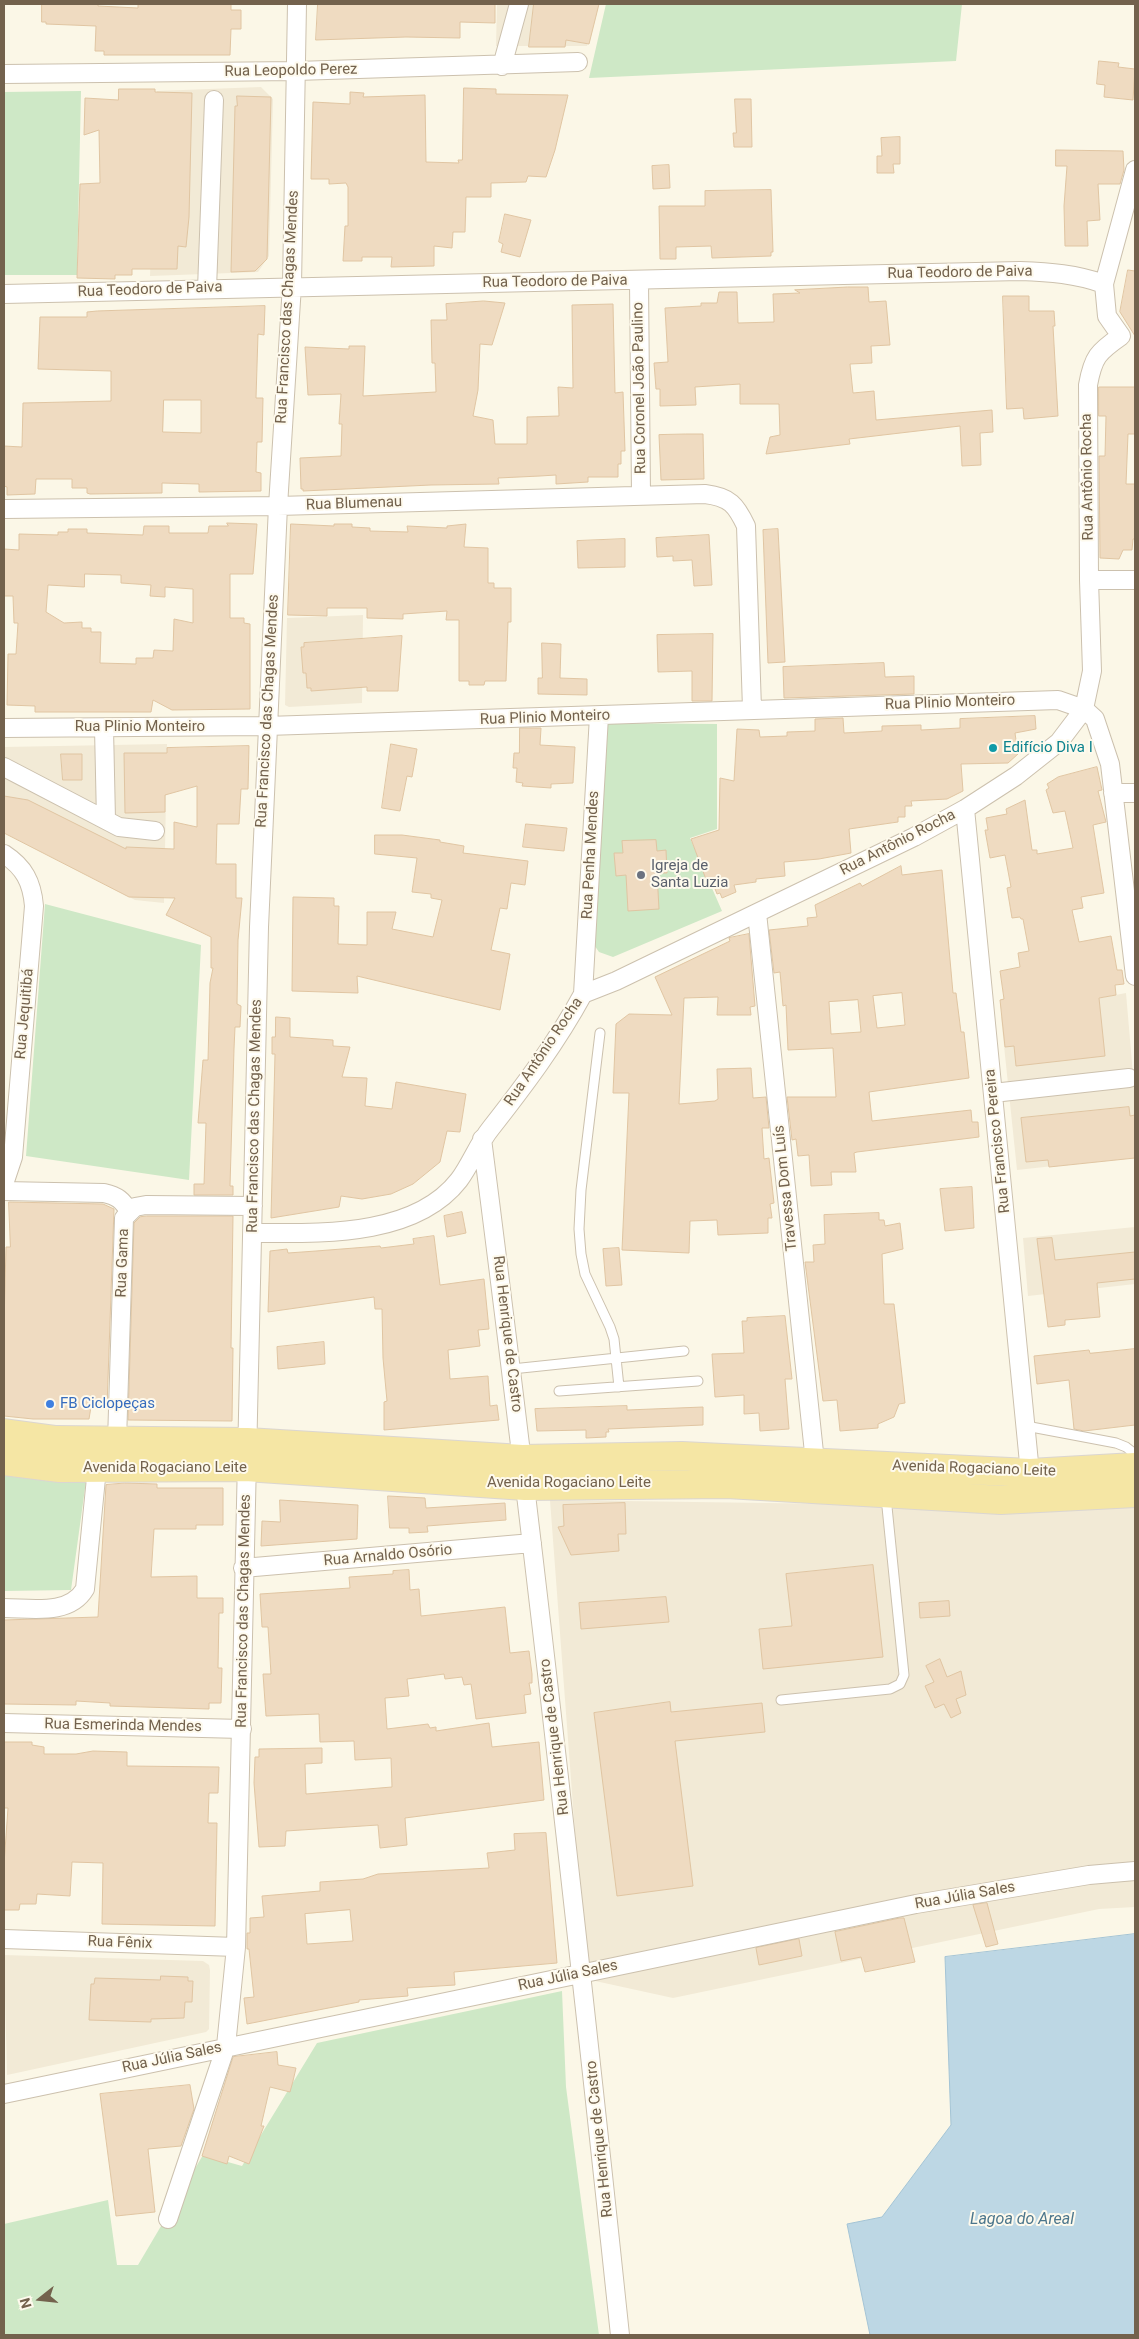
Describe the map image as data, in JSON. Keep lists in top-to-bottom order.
{
  "streets": {
    "main road": ["Avenida Rogaciano Leite"],
    "street": [
      "Rua Leopoldo Perez",
      "Rua Teodoro de Paiva",
      "Rua Francisco das Chagas Mendes",
      "Rua Coronel João Paulino",
      "Rua Antônio Rocha",
      "Rua Blumenau",
      "Rua Plinio Monteiro",
      "Rua Penha Mendes",
      "Rua Jequitibá",
      "Rua Francisco Pereira",
      "Travessa Dom Luís",
      "Rua Gama",
      "Rua Henrique de Castro",
      "Rua Arnaldo Osório",
      "Rua Esmerinda Mendes",
      "Rua Júlia Sales",
      "Rua Fênix"
    ]
  },
  "crossings": [
    ["Rua Leopoldo Perez", "Rua Francisco das Chagas Mendes"],
    ["Rua Teodoro de Paiva", "Rua Francisco das Chagas Mendes"],
    ["Rua Teodoro de Paiva", "Rua Coronel João Paulino"],
    ["Rua Teodoro de Paiva", "Rua Antônio Rocha"],
    ["Rua Francisco das Chagas Mendes", "Rua Antônio Rocha"],
    ["Rua Francisco das Chagas Mendes", "Rua Blumenau"],
    ["Rua Francisco das Chagas Mendes", "Rua Plinio Monteiro"],
    ["Rua Francisco das Chagas Mendes", "Rua Gama"],
    ["Rua Francisco das Chagas Mendes", "Avenida Rogaciano Leite"],
    ["Rua Francisco das Chagas Mendes", "Rua Arnaldo Osório"],
    ["Rua Francisco das Chagas Mendes", "Rua Esmerinda Mendes"],
    ["Rua Francisco das Chagas Mendes", "Rua Júlia Sales"],
    ["Rua Francisco das Chagas Mendes", "Rua Fênix"],
    ["Rua Coronel João Paulino", "Rua Blumenau"],
    ["Rua Antônio Rocha", "Rua Plinio Monteiro"],
    ["Rua Antônio Rocha", "Rua Penha Mendes"],
    ["Rua Antônio Rocha", "Rua Francisco Pereira"],
    ["Rua Antônio Rocha", "Travessa Dom Luís"],
    ["Rua Antônio Rocha", "Rua Henrique de Castro"],
    ["Rua Blumenau", "Rua Plinio Monteiro"],
    ["Rua Plinio Monteiro", "Rua Penha Mendes"],
    ["Rua Francisco Pereira", "Avenida Rogaciano Leite"],
    ["Travessa Dom Luís", "Avenida Rogaciano Leite"],
    ["Rua Gama", "Avenida Rogaciano Leite"],
    ["Rua Henrique de Castro", "Avenida Rogaciano Leite"],
    ["Rua Henrique de Castro", "Rua Arnaldo Osório"],
    ["Rua Henrique de Castro", "Rua Júlia Sales"]
  ],
  "water": ["Lagoa do Areal"],
  "places": ["Edifício Diva I", "Igreja de Santa Luzia", "FB Ciclopeças"],
  "north": "left"
}
